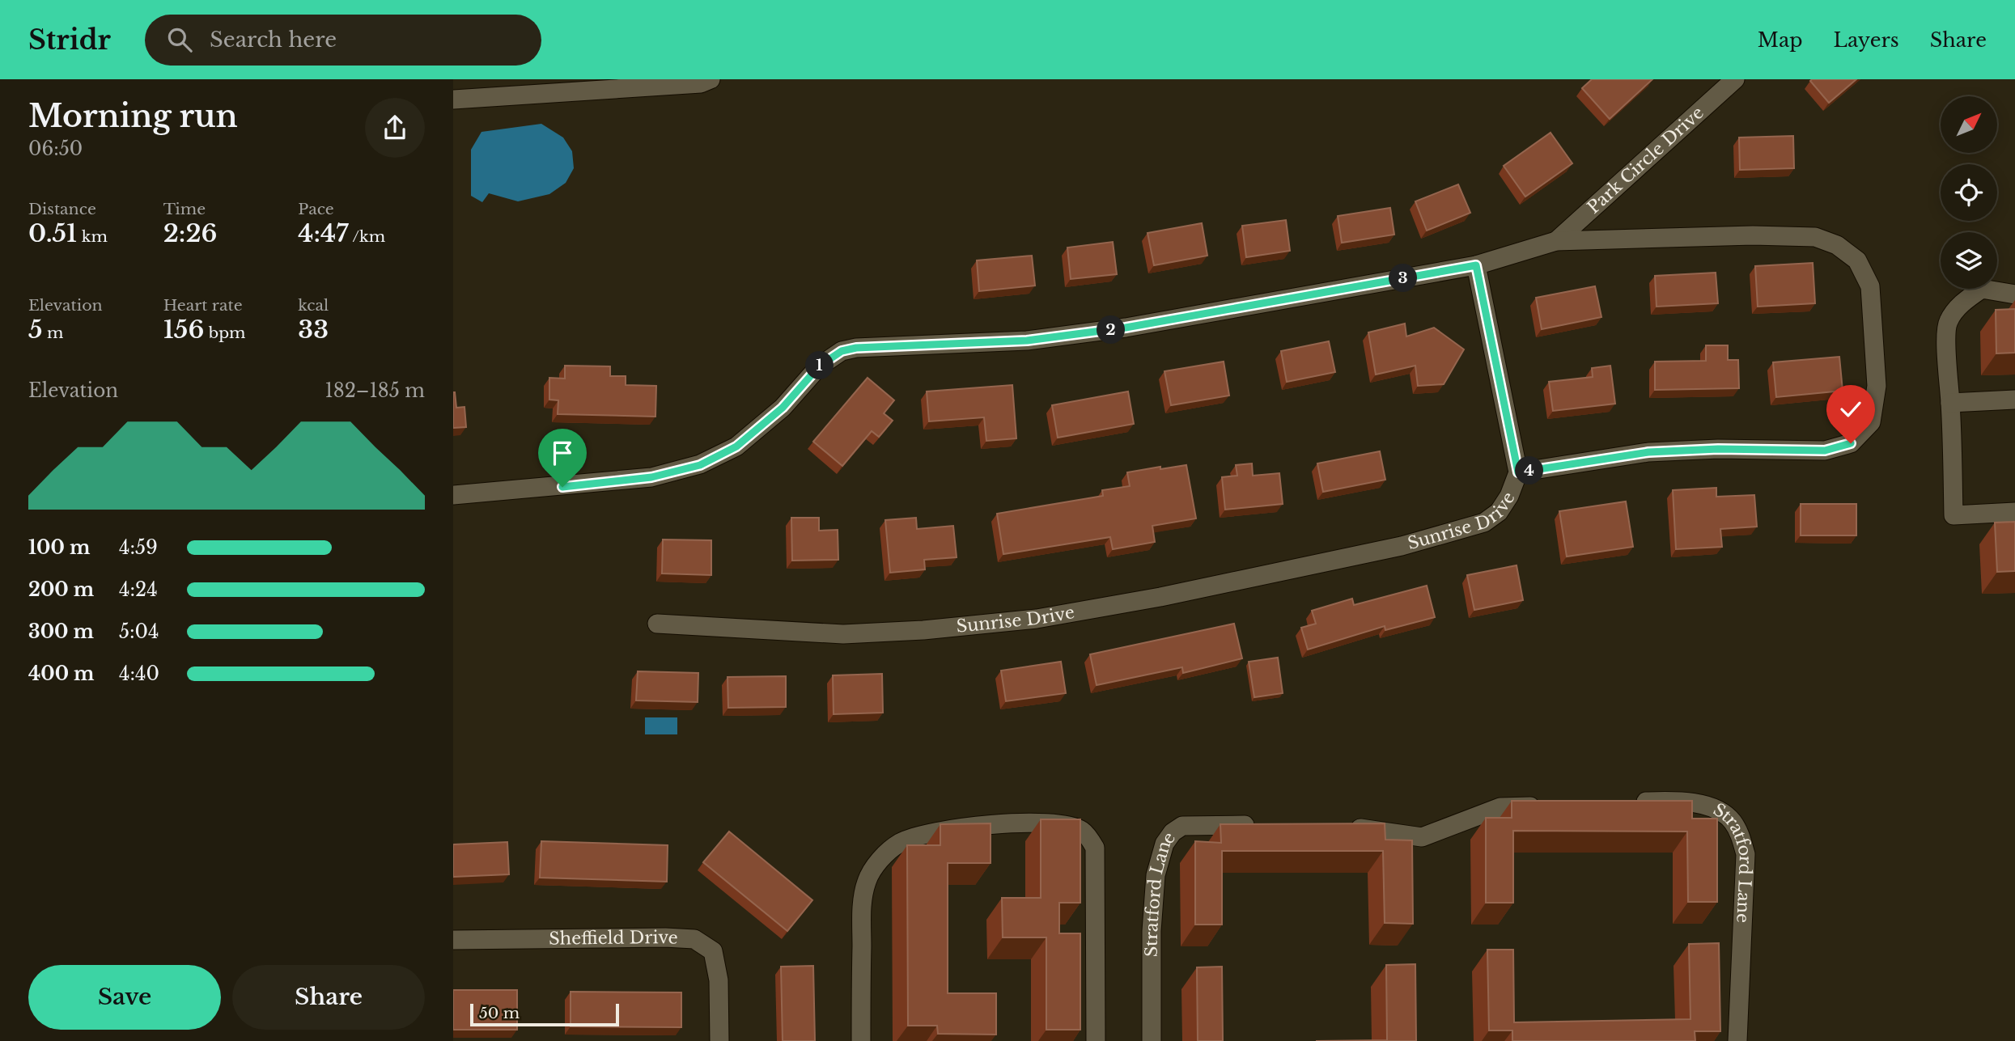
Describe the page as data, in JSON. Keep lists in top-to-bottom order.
{
  "streets": {
    "street": [
      "Park Circle Drive",
      "Sunrise Drive",
      "Stratford Lane",
      "Sheffield Drive"
    ]
  },
  "crossings": [
    ["Park Circle Drive", "Sunrise Drive"]
  ],
  "scale_bar": "50 m",
  "north": "top right",
  "page": {
    "header": "Stridr",
    "search": "Search here",
    "nav": ["Map", "Layers", "Share"],
    "heading": ["Morning run", "06:50"],
    "stats": [
      ["Distance", "0.51 km"],
      ["Time", "2:26"],
      ["Pace", "4:47 /km"],
      ["Elevation", "5 m"],
      ["Heart rate", "156 bpm"],
      ["kcal", "33"]
    ],
    "pins": [
      "3",
      "2",
      "1",
      "4"
    ],
    "chart": ["Elevation", "182–185 m"],
    "list": [
      {
        "name": "100 m",
        "note": "4:59"
      },
      {
        "name": "200 m",
        "note": "4:24"
      },
      {
        "name": "300 m",
        "note": "5:04"
      },
      {
        "name": "400 m",
        "note": "4:40"
      }
    ],
    "buttons": ["Save", "Share"],
    "scale": "50 m"
  }
}
